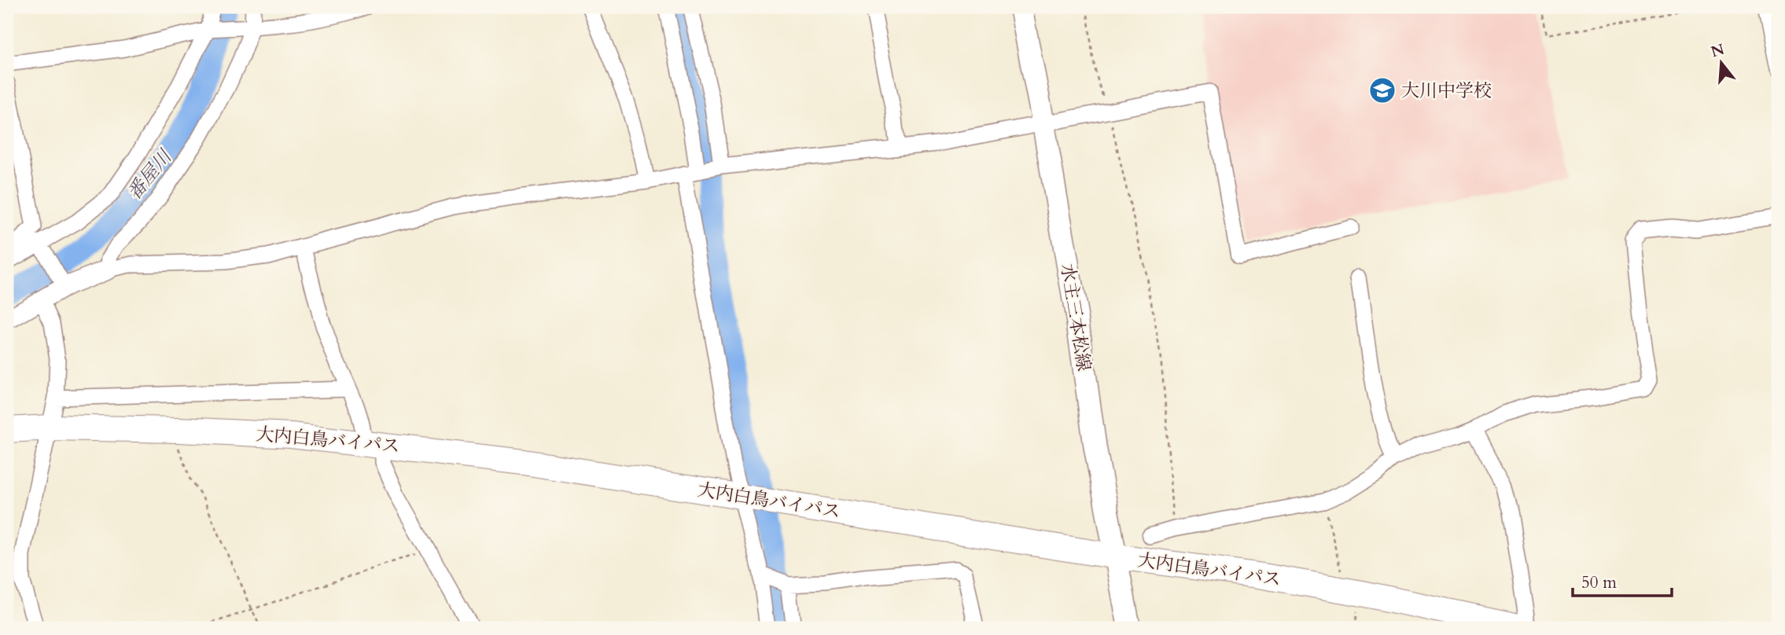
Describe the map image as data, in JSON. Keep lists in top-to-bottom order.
{
  "streets": {
    "highway": ["大内白鳥バイパス"],
    "main road": ["水主三本松線"]
  },
  "crossings": [
    ["水主三本松線", "大内白鳥バイパス"]
  ],
  "water": ["番屋川"],
  "places": {
    "school or university": ["大川中学校"]
  },
  "scale_bar": "50 m",
  "north": "top"
}
